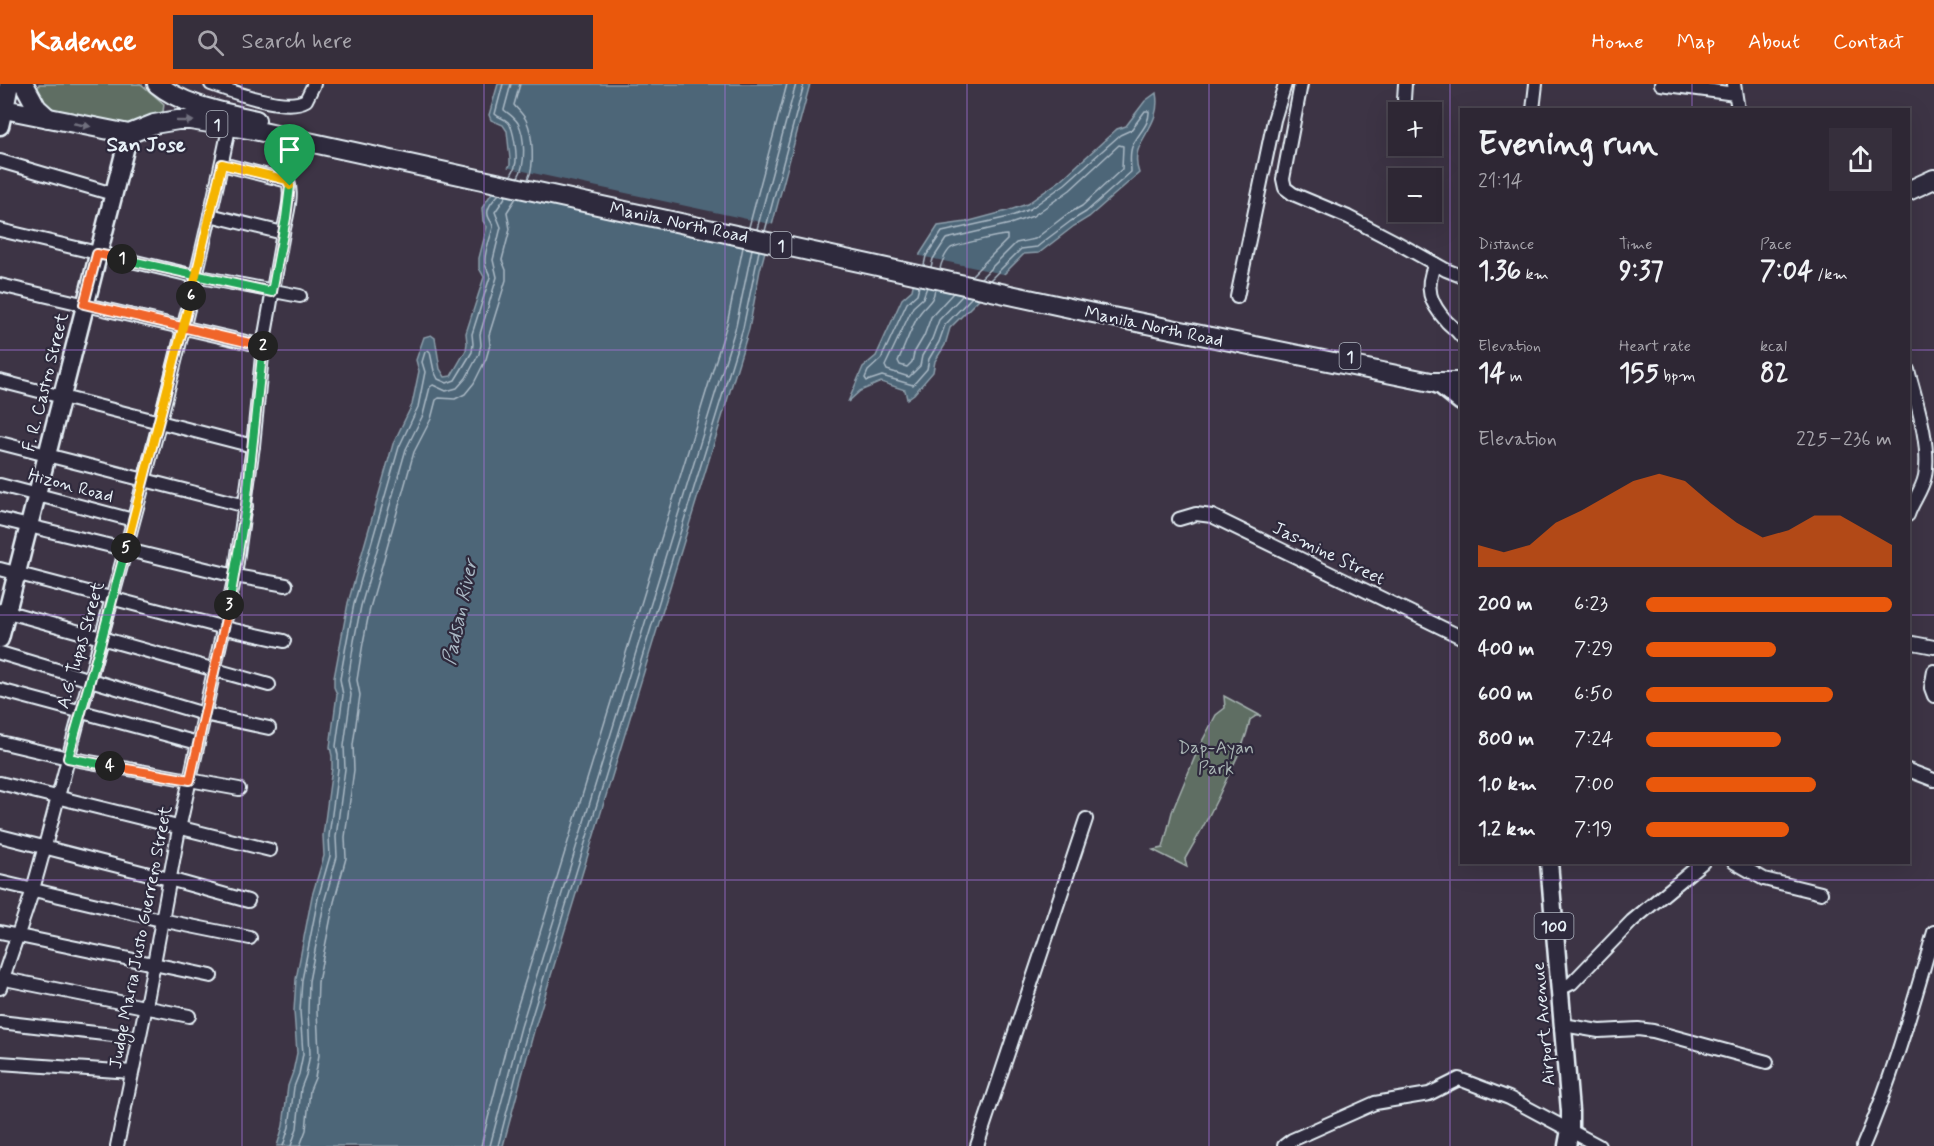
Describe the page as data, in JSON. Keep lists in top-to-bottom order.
{
  "streets": {
    "highway": ["1", "Manila North Road"],
    "main road": ["F. R. Castro Street", "100", "Airport Avenue"],
    "street": [
      "Hizon Road",
      "Jasmine Street",
      "A.G. Tupas Street",
      "Judge Maria Justo Guerrero Street"
    ]
  },
  "crossings": [
    ["Manila North Road", "F. R. Castro Street"],
    ["F. R. Castro Street", "Hizon Road"],
    ["Hizon Road", "A.G. Tupas Street"],
    ["A.G. Tupas Street", "Judge Maria Justo Guerrero Street"]
  ],
  "districts": ["San Jose"],
  "water": ["Padsan River"],
  "parks": ["Dap-Ayan Park"],
  "page": {
    "header": "Kadence",
    "search": "Search here",
    "nav": [
      "Home",
      "Map",
      "About",
      "Contact"
    ],
    "map_buttons": ["+", "−"],
    "heading": ["Evening run", "21:14"],
    "stats": [
      ["Distance", "1.36 km"],
      ["Time", "9:37"],
      ["Pace", "7:04 /km"],
      ["Elevation", "14 m"],
      ["Heart rate", "155 bpm"],
      ["kcal", "82"]
    ],
    "pins": [
      "1",
      "6",
      "2",
      "5",
      "3",
      "4"
    ],
    "chart": ["Elevation", "225–236 m"],
    "list": [
      {
        "name": "200 m",
        "note": "6:23"
      },
      {
        "name": "400 m",
        "note": "7:29"
      },
      {
        "name": "600 m",
        "note": "6:50"
      },
      {
        "name": "800 m",
        "note": "7:24"
      },
      {
        "name": "1.0 km",
        "note": "7:00"
      },
      {
        "name": "1.2 km",
        "note": "7:19"
      }
    ]
  }
}
